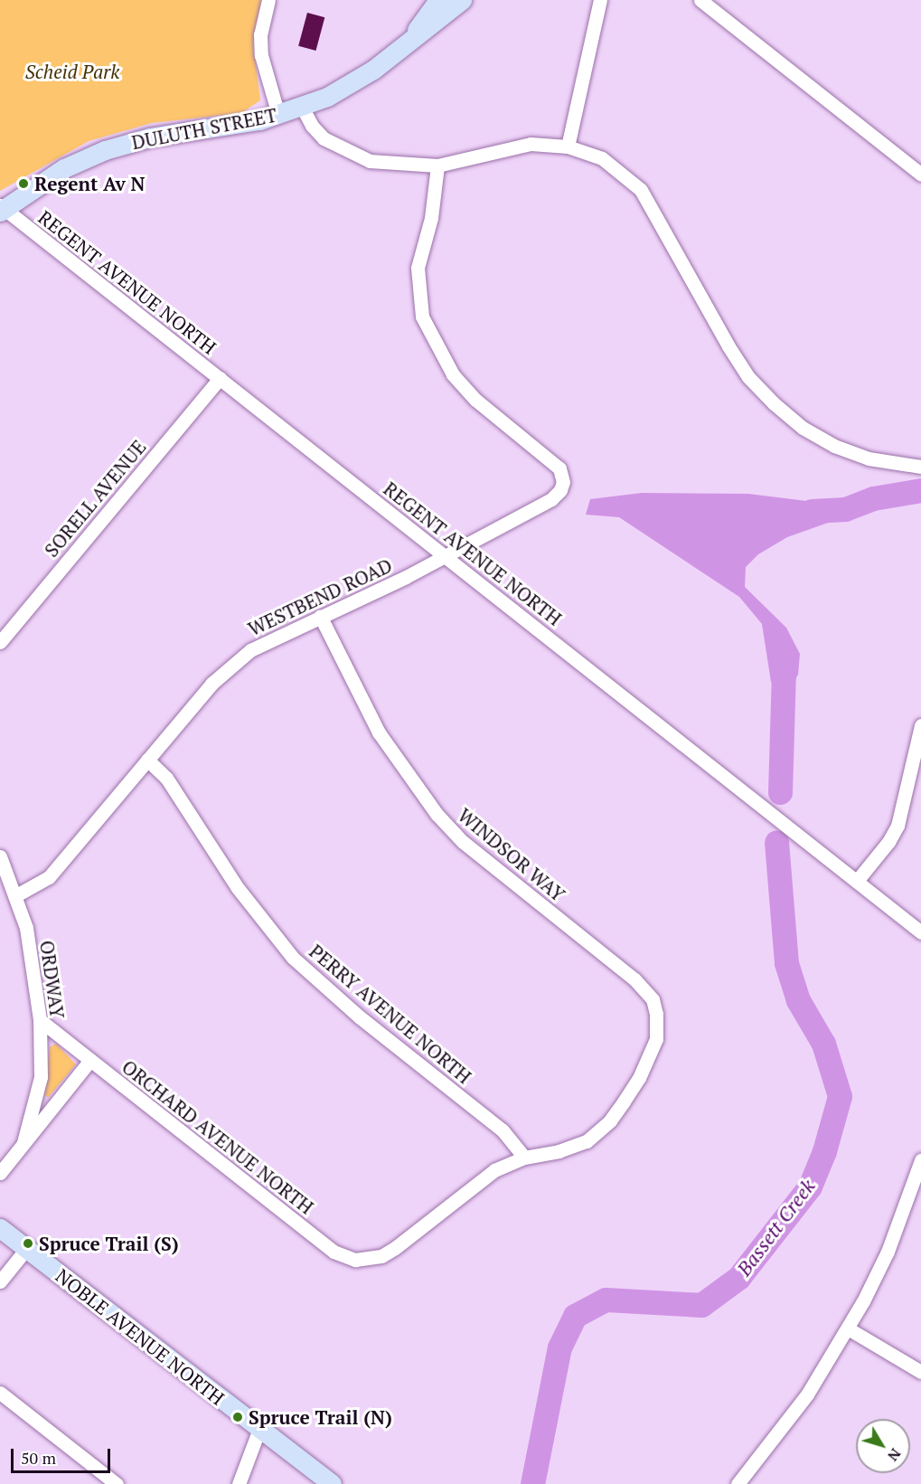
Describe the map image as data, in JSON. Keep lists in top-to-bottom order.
{
  "streets": {
    "street": [
      "DULUTH STREET",
      "REGENT AVENUE NORTH",
      "SORELL AVENUE",
      "WESTBEND ROAD",
      "WINDSOR WAY",
      "ORDWAY",
      "PERRY AVENUE NORTH",
      "ORCHARD AVENUE NORTH",
      "NOBLE AVENUE NORTH"
    ]
  },
  "crossings": [
    ["DULUTH STREET", "REGENT AVENUE NORTH"],
    ["REGENT AVENUE NORTH", "SORELL AVENUE"],
    ["REGENT AVENUE NORTH", "WESTBEND ROAD"],
    ["WESTBEND ROAD", "WINDSOR WAY"],
    ["WESTBEND ROAD", "ORDWAY"],
    ["WESTBEND ROAD", "PERRY AVENUE NORTH"],
    ["WINDSOR WAY", "PERRY AVENUE NORTH"],
    ["WINDSOR WAY", "ORCHARD AVENUE NORTH"],
    ["ORDWAY", "ORCHARD AVENUE NORTH"],
    ["PERRY AVENUE NORTH", "ORCHARD AVENUE NORTH"]
  ],
  "water": ["Bassett Creek"],
  "parks": ["Scheid Park"],
  "places": ["Regent Av N", "Spruce Trail (S)", "Spruce Trail (N)"],
  "scale_bar": "50 m",
  "north": "bottom right"
}
